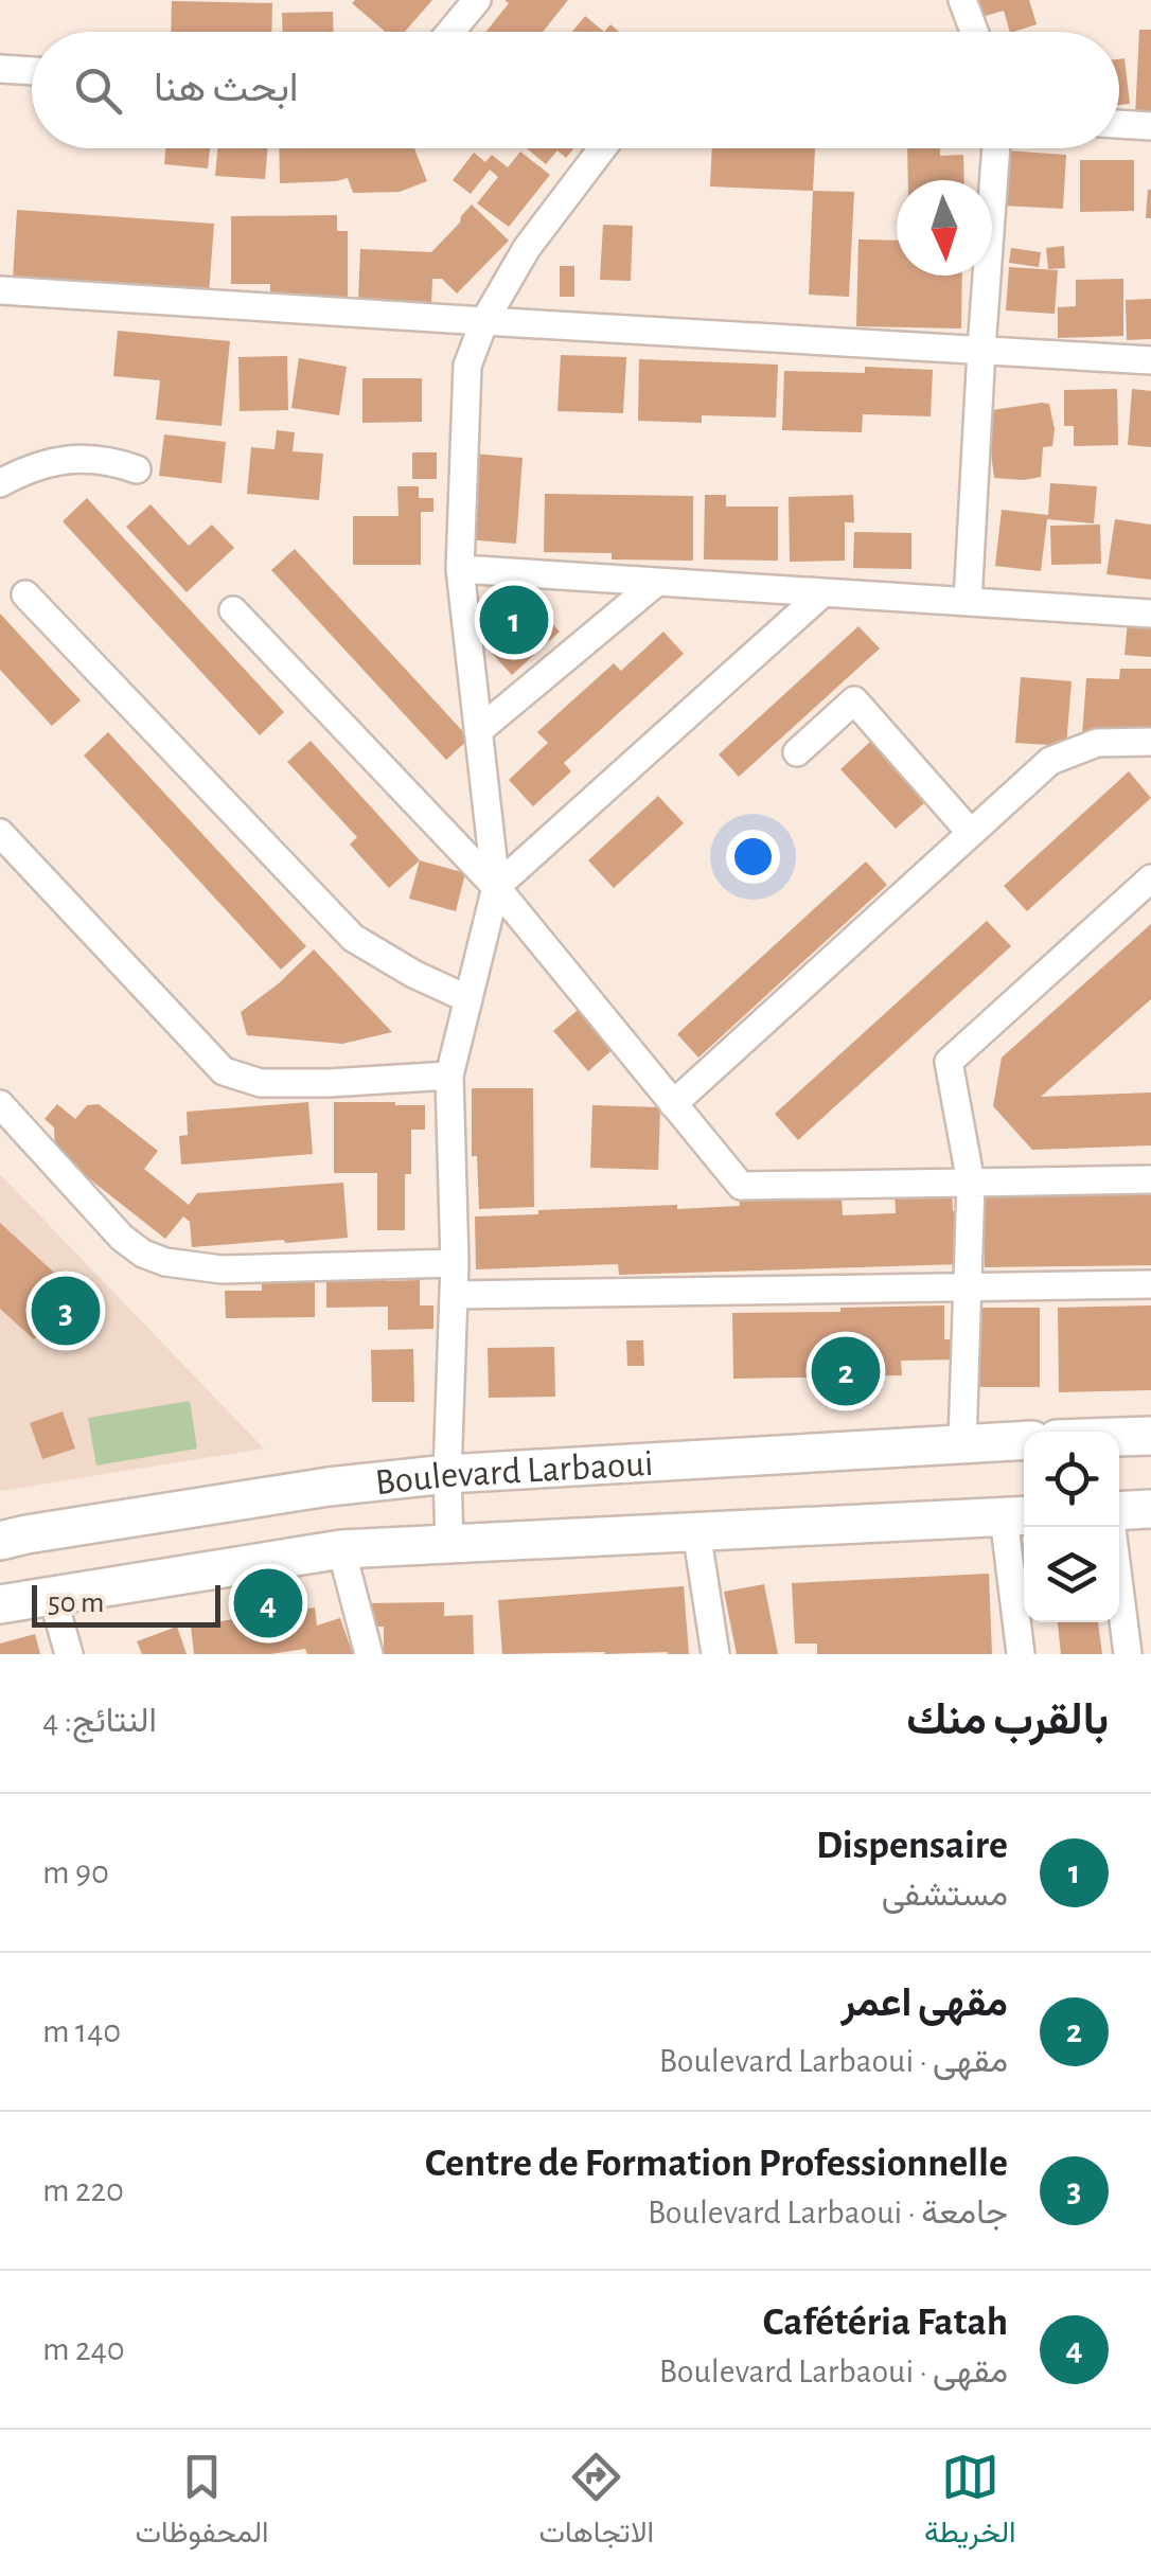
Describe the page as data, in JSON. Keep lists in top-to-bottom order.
{
  "streets": {
    "main road": ["Boulevard Larbaoui"]
  },
  "scale_bar": "50 m",
  "north": "bottom",
  "page": {
    "search": "ابحث هنا",
    "pins": [
      "1",
      "3",
      "2",
      "4"
    ],
    "scale": "50 m",
    "heading": ["بالقرب منك", "النتائج: 4"],
    "list": [
      {
        "mark": "1",
        "name": "Dispensaire",
        "note": "مستشفى",
        "value": "90 m"
      },
      {
        "mark": "2",
        "name": "مقهى اعمر",
        "note": "مقهى · Boulevard Larbaoui",
        "value": "140 m"
      },
      {
        "mark": "3",
        "name": "Centre de Formation Professionnelle",
        "note": "جامعة · Boulevard Larbaoui",
        "value": "220 m"
      },
      {
        "mark": "4",
        "name": "Cafétéria Fatah",
        "note": "مقهى · Boulevard Larbaoui",
        "value": "240 m"
      }
    ],
    "nav": ["الخريطة", "الاتجاهات", "المحفوظات"]
  }
}
